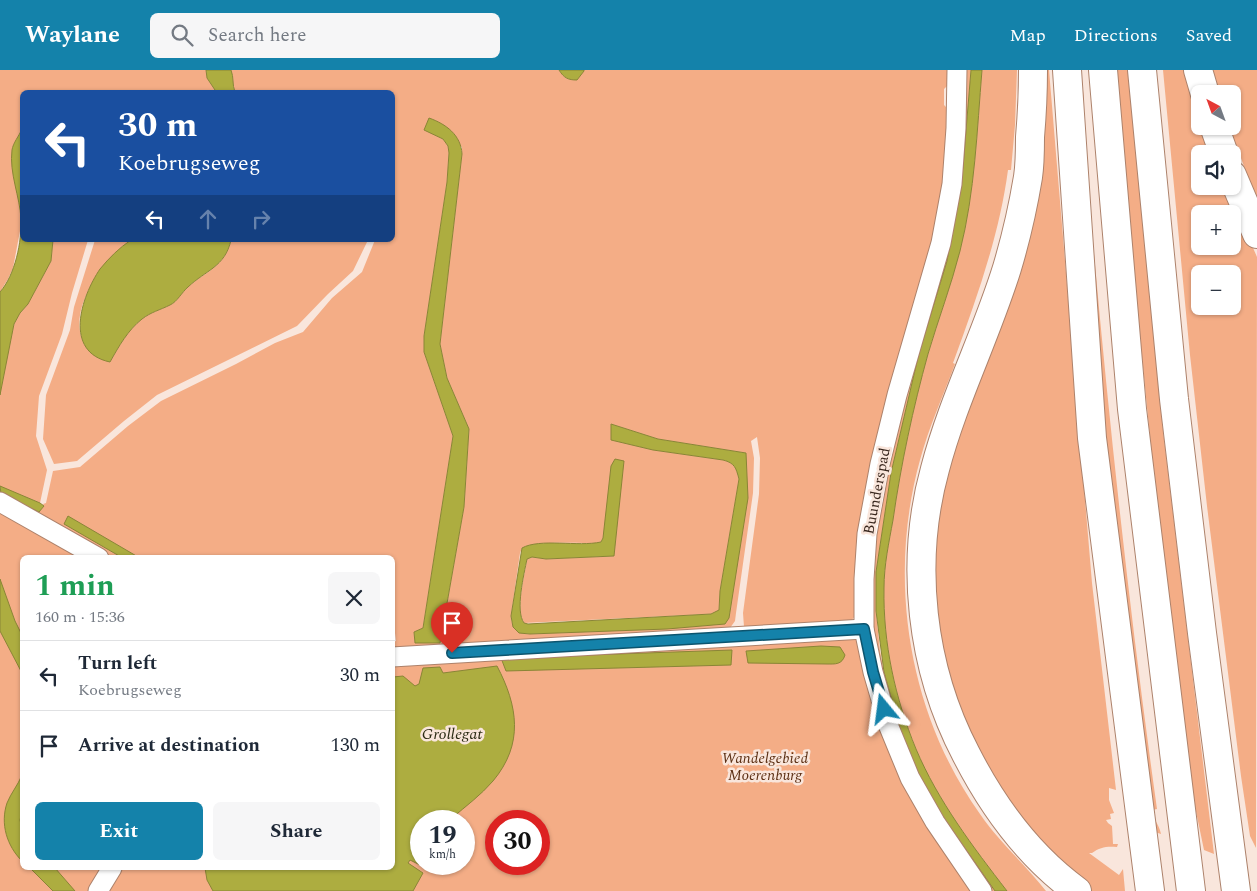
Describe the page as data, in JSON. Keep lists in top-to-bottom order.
{
  "streets": {
    "street": ["Buunderspad"]
  },
  "water": ["Grollegat"],
  "parks": ["Wandelgebied Moerenburg"],
  "north": "top left",
  "page": {
    "header": "Waylane",
    "search": "Search here",
    "nav": ["Map", "Directions", "Saved"],
    "map_buttons": ["+", "−"],
    "turn": ["30 m", "Koebrugseweg"],
    "heading": ["1 min", "160 m · 15:36"],
    "list": [
      {
        "name": "Turn left",
        "note": "Koebrugseweg",
        "value": "30 m"
      },
      {
        "name": "Arrive at destination",
        "value": "130 m"
      }
    ],
    "buttons": ["Exit", "Share"],
    "speed": "19 km/h",
    "limit": "30"
  }
}
